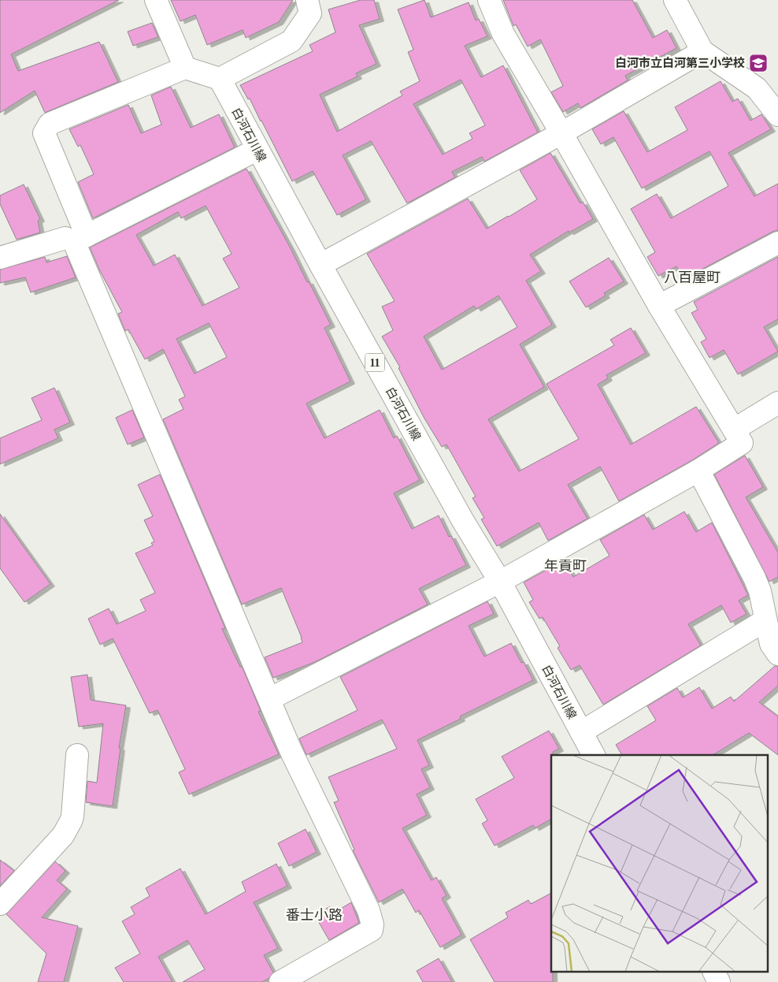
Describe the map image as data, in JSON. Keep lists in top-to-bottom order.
{
  "streets": {
    "street": ["白河石川線", "11"]
  },
  "districts": ["八百屋町", "年貢町", "番士小路"],
  "places": {
    "school or university": ["白河市立白河第三小学校"]
  }
}
